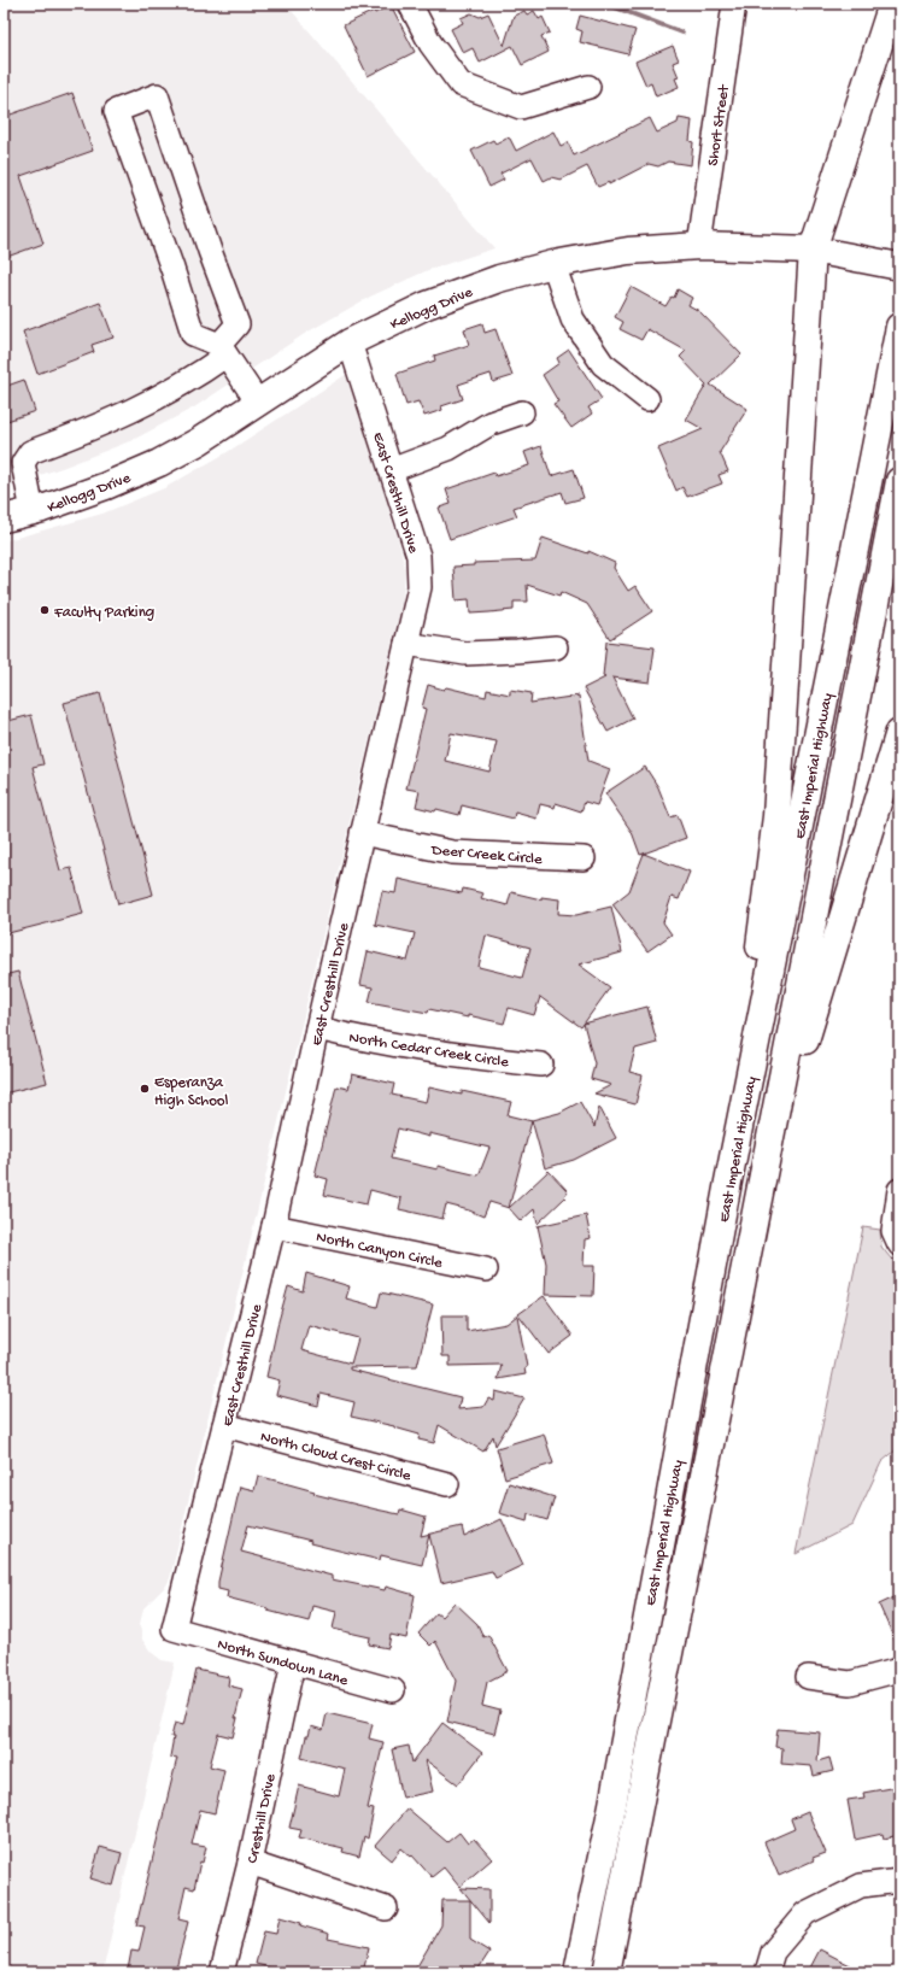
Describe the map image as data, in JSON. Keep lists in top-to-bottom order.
{
  "streets": {
    "main road": ["Kellogg Drive", "East Imperial Highway"],
    "street": [
      "Short Street",
      "East Cresthill Drive",
      "Deer Creek Circle",
      "North Cedar Creek Circle",
      "North Canyon Circle",
      "North Cloud Crest Circle",
      "North Sundown Lane",
      "Cresthill Drive"
    ]
  },
  "crossings": [
    ["Short Street", "Kellogg Drive"],
    ["Kellogg Drive", "East Cresthill Drive"],
    ["East Cresthill Drive", "Deer Creek Circle"],
    ["East Cresthill Drive", "North Cedar Creek Circle"],
    ["East Cresthill Drive", "North Canyon Circle"],
    ["East Cresthill Drive", "North Cloud Crest Circle"],
    ["East Cresthill Drive", "North Sundown Lane"],
    ["North Sundown Lane", "Cresthill Drive"]
  ],
  "places": ["Faculty Parking", "Esperanza High School"]
}
